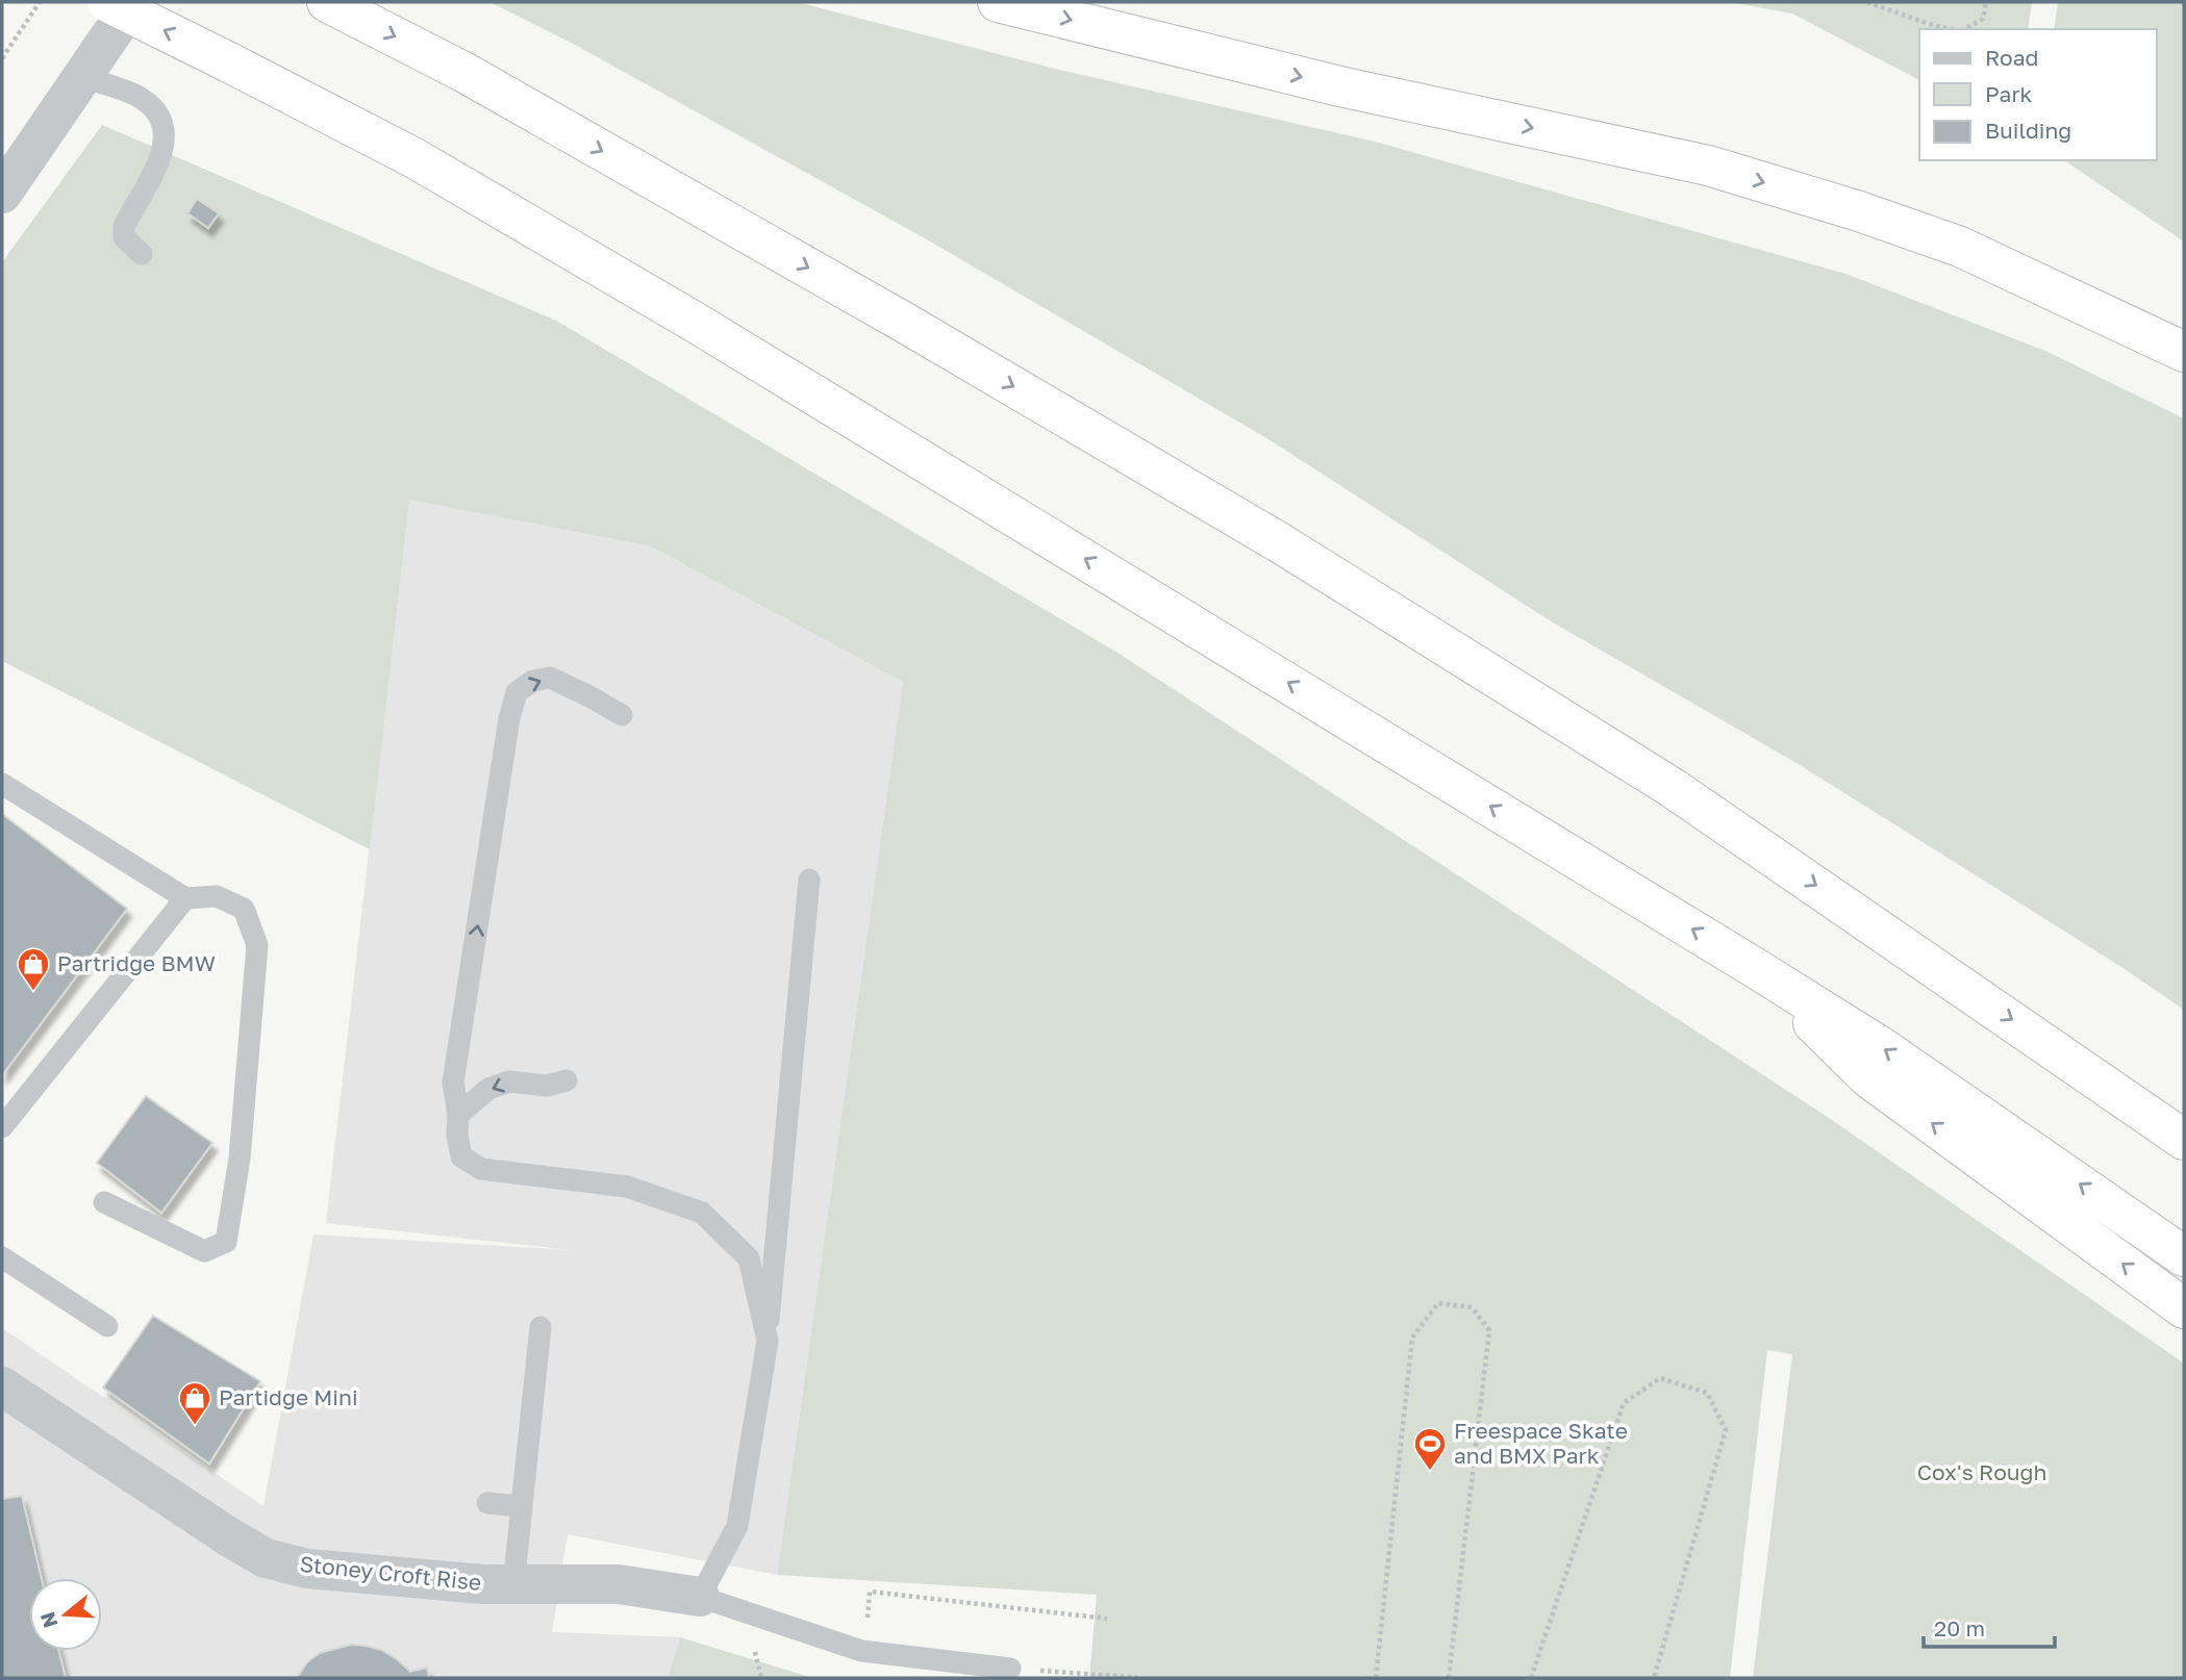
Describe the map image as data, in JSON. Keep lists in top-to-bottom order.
{
  "streets": {
    "street": ["Stoney Croft Rise"]
  },
  "parks": ["Cox's Rough"],
  "places": {
    "shop": ["Partridge BMW", "Partidge Mini"],
    "sports": ["Freespace Skate and BMX Park"]
  },
  "legend": ["Road", "Park", "Building"],
  "scale_bar": "20 m",
  "north": "left"
}
